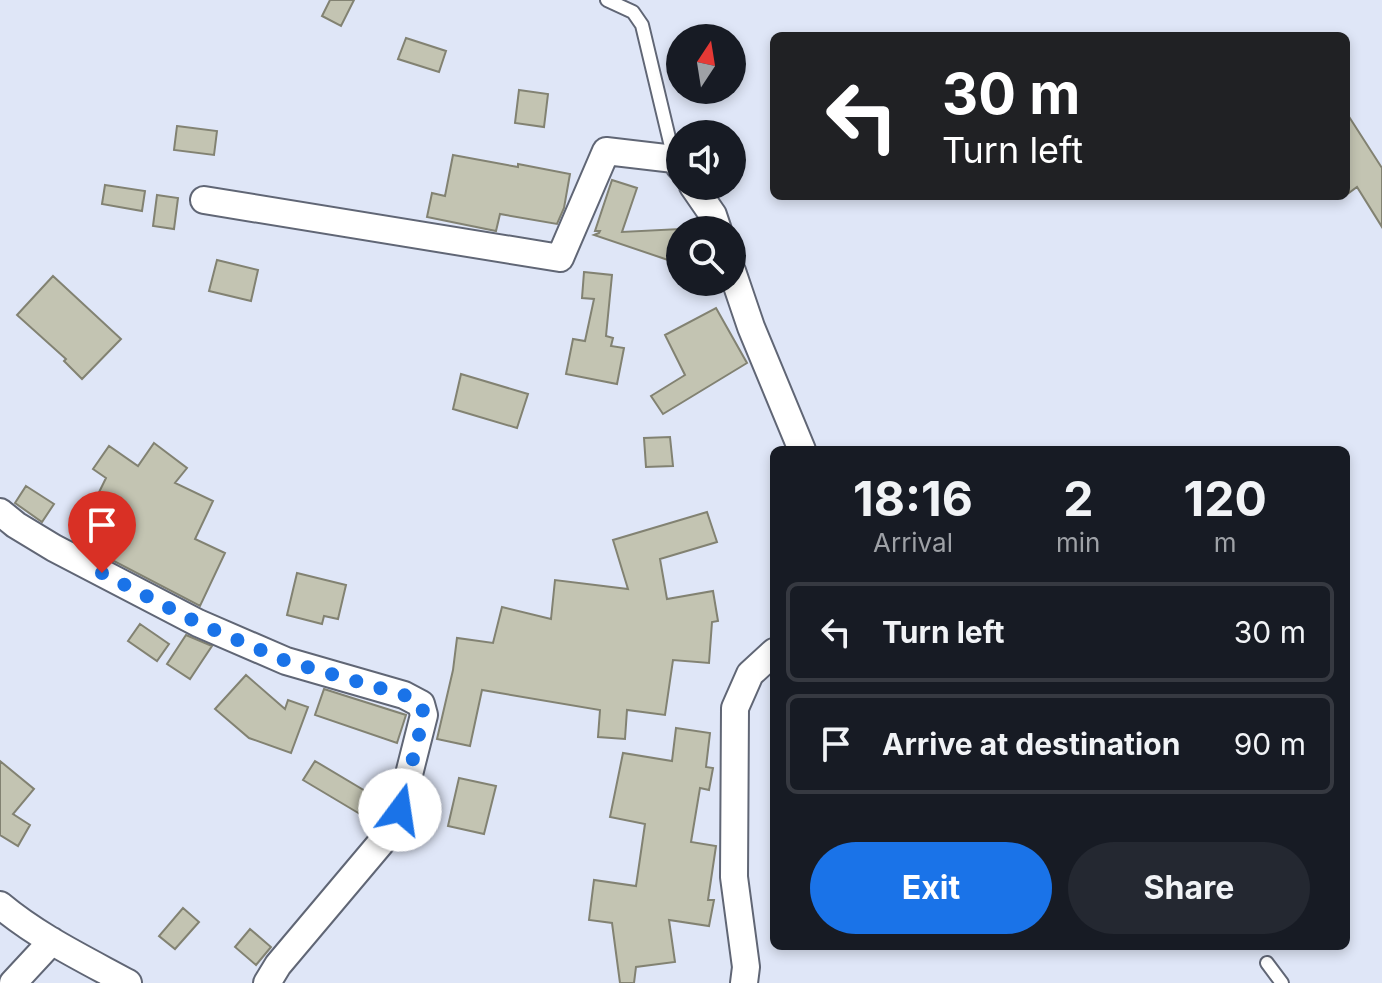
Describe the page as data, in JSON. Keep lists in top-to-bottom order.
{
  "north": "top",
  "page": {
    "turn": ["30 m", "Turn left"],
    "eta": [
      "18:16",
      "Arrival",
      "2",
      "min",
      "120",
      "m"
    ],
    "list": [
      {
        "name": "Turn left",
        "value": "30 m"
      },
      {
        "name": "Arrive at destination",
        "value": "90 m"
      }
    ],
    "buttons": ["Exit", "Share"]
  }
}
